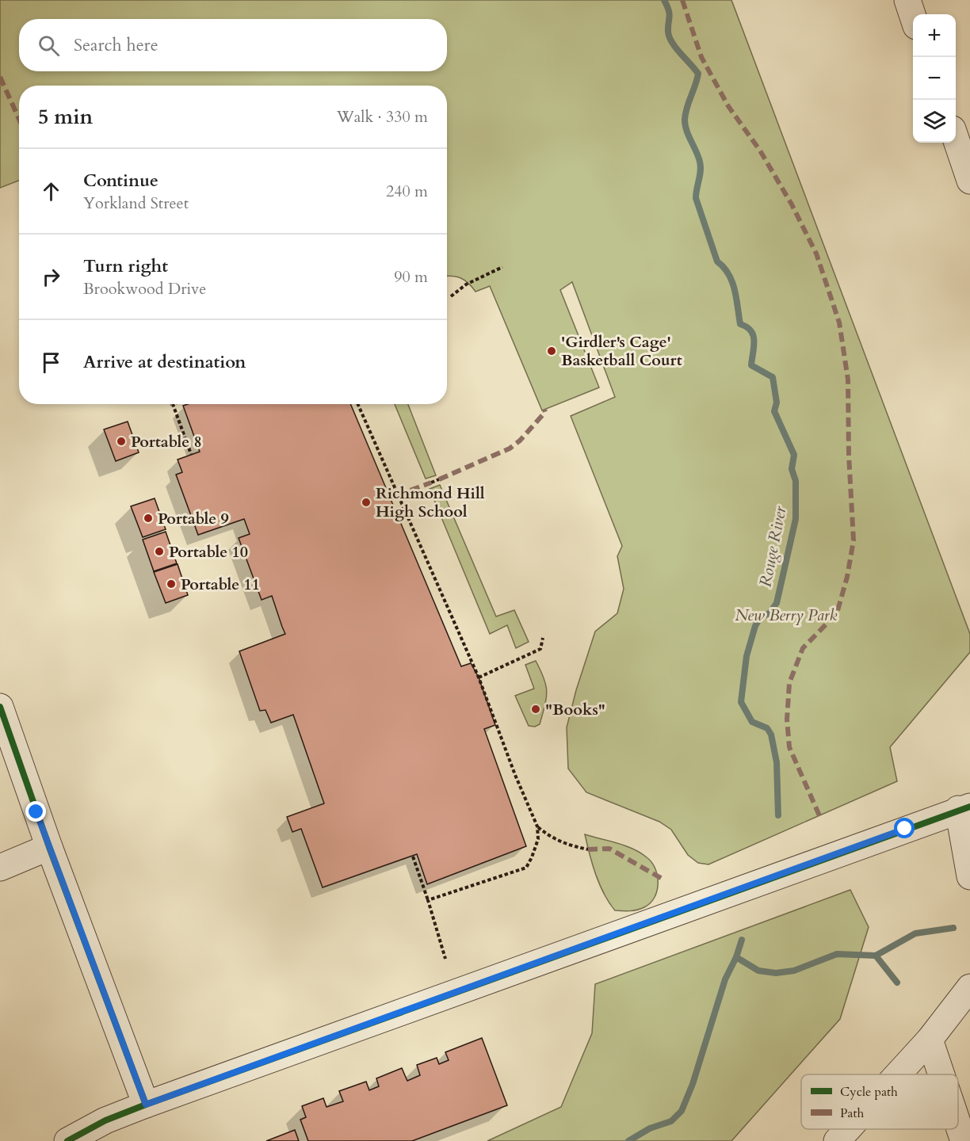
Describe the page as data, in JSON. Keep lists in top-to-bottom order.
{
  "water": ["Rouge River"],
  "parks": ["New Berry Park"],
  "places": [
    "'Girdler's Cage' Basketball Court",
    "Portable 8",
    "Richmond Hill High School",
    "Portable 9",
    "Portable 10",
    "Portable 11",
    "\"Books\""
  ],
  "legend": ["Cycle path", "Path"],
  "page": {
    "map_buttons": ["+", "−"],
    "search": "Search here",
    "heading": ["5 min", "Walk · 330 m"],
    "list": [
      ["Continue", "Yorkland Street", "240 m"],
      ["Turn right", "Brookwood Drive", "90 m"],
      "Arrive at destination"
    ]
  }
}
